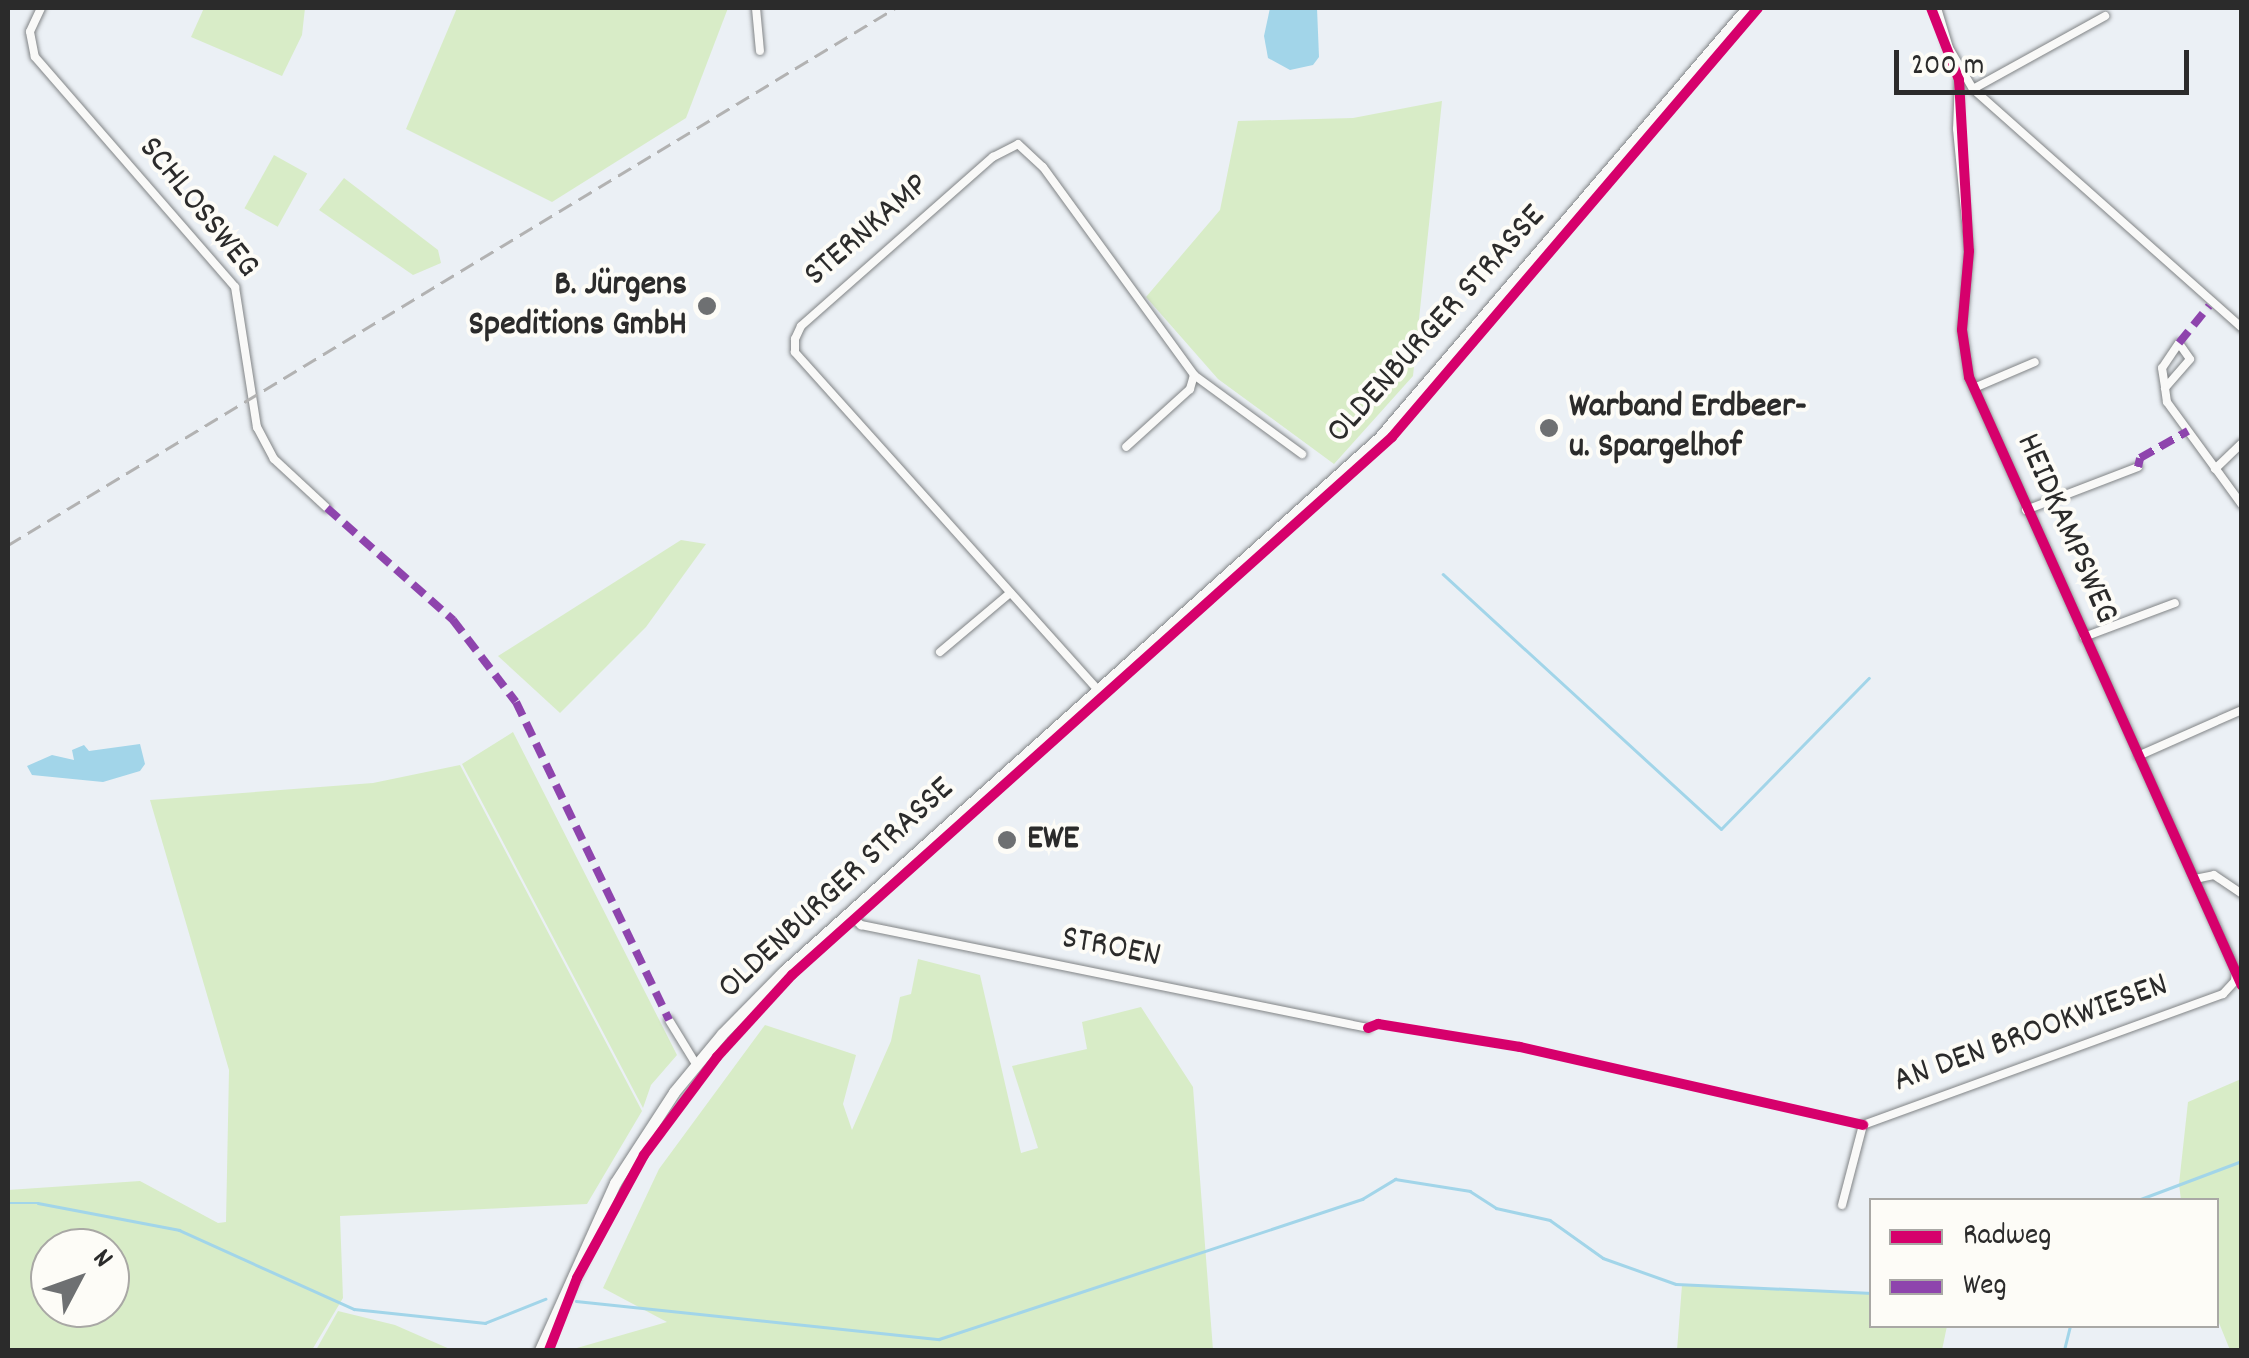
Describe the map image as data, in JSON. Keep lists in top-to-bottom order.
{
  "streets": {
    "main road": ["OLDENBURGER STRASSE"],
    "street": [
      "SCHLOSSWEG",
      "STERNKAMP",
      "HEIDKAMPSWEG",
      "STROEN",
      "AN DEN BROOKWIESEN"
    ]
  },
  "crossings": [
    ["STERNKAMP", "OLDENBURGER STRASSE"],
    ["OLDENBURGER STRASSE", "STROEN"],
    ["HEIDKAMPSWEG", "AN DEN BROOKWIESEN"]
  ],
  "places": ["B. Jürgens Speditions GmbH", "Warband Erdbeer- u. Spargelhof", "EWE"],
  "legend": ["Radweg", "Weg"],
  "scale_bar": "200 m",
  "north": "top right"
}
